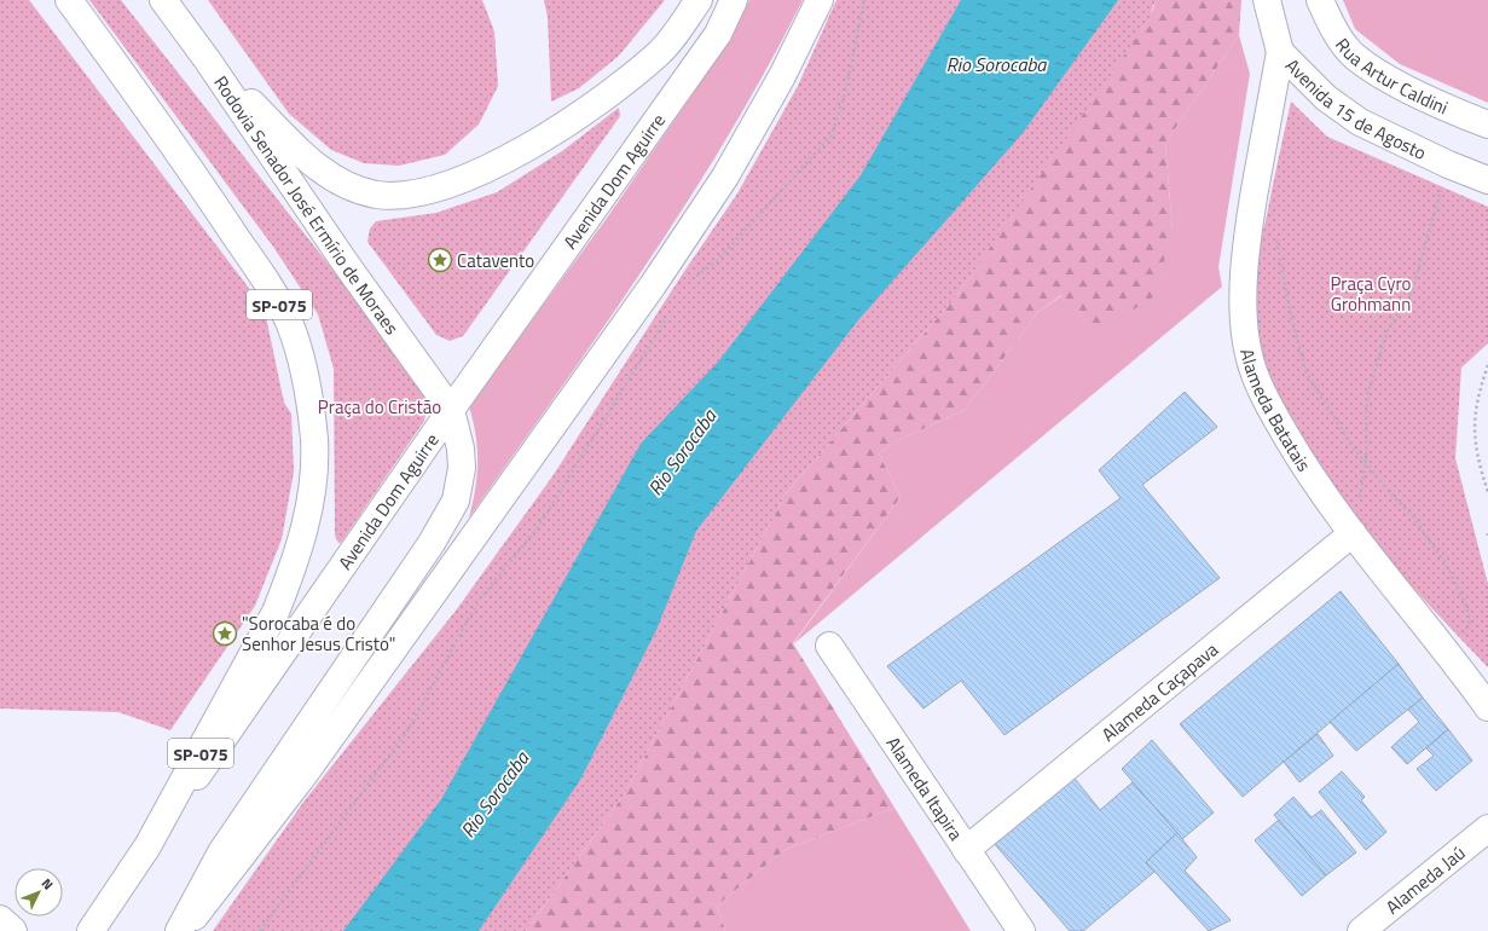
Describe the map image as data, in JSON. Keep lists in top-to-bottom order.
{
  "streets": {
    "main road": [
      "Rua Artur Caldini",
      "Avenida 15 de Agosto",
      "Avenida Dom Aguirre",
      "Rodovia Senador José Ermírio de Moraes",
      "SP-075",
      "Alameda Batatais",
      "Alameda Caçapava",
      "Alameda Itapira",
      "Alameda Jaú"
    ]
  },
  "crossings": [
    ["Avenida 15 de Agosto", "Alameda Batatais"],
    ["Avenida Dom Aguirre", "Rodovia Senador José Ermírio de Moraes"],
    ["Avenida Dom Aguirre", "SP-075"],
    ["Alameda Batatais", "Alameda Caçapava"],
    ["Alameda Caçapava", "Alameda Itapira"]
  ],
  "water": ["Rio Sorocaba"],
  "parks": ["Praça Cyro Grohmann", "Praça do Cristão"],
  "places": {
    "place": ["Catavento", "\"Sorocaba é do Senhor Jesus Cristo\""]
  },
  "north": "top right"
}
